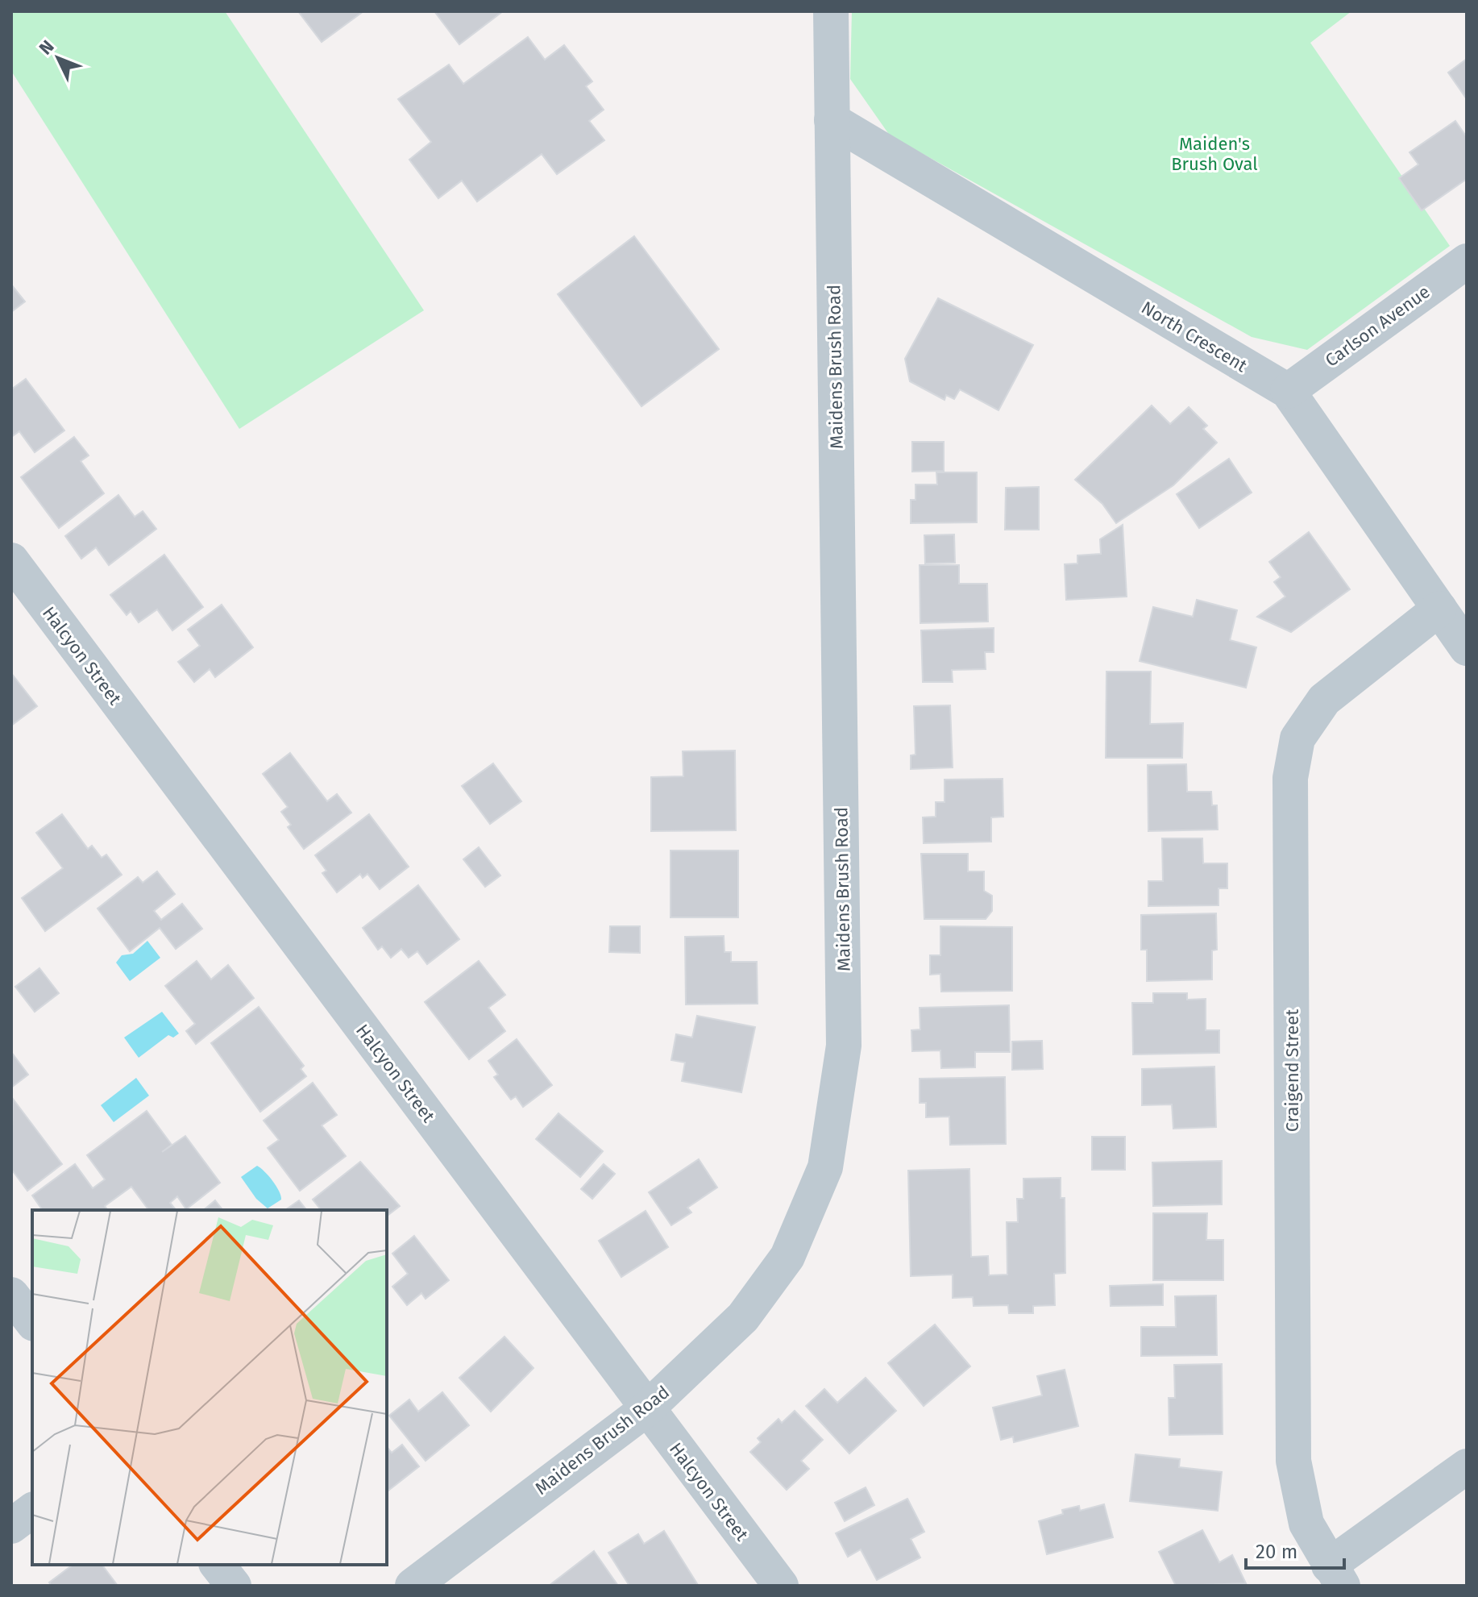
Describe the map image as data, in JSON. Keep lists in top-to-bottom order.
{
  "streets": {
    "street": [
      "Carlson Avenue",
      "North Crescent",
      "Maidens Brush Road",
      "Halcyon Street",
      "Craigend Street"
    ]
  },
  "crossings": [
    ["Carlson Avenue", "North Crescent"],
    ["North Crescent", "Maidens Brush Road"],
    ["North Crescent", "Craigend Street"],
    ["Maidens Brush Road", "Halcyon Street"]
  ],
  "parks": ["Maiden's Brush Oval"],
  "scale_bar": "20 m",
  "north": "top left"
}
